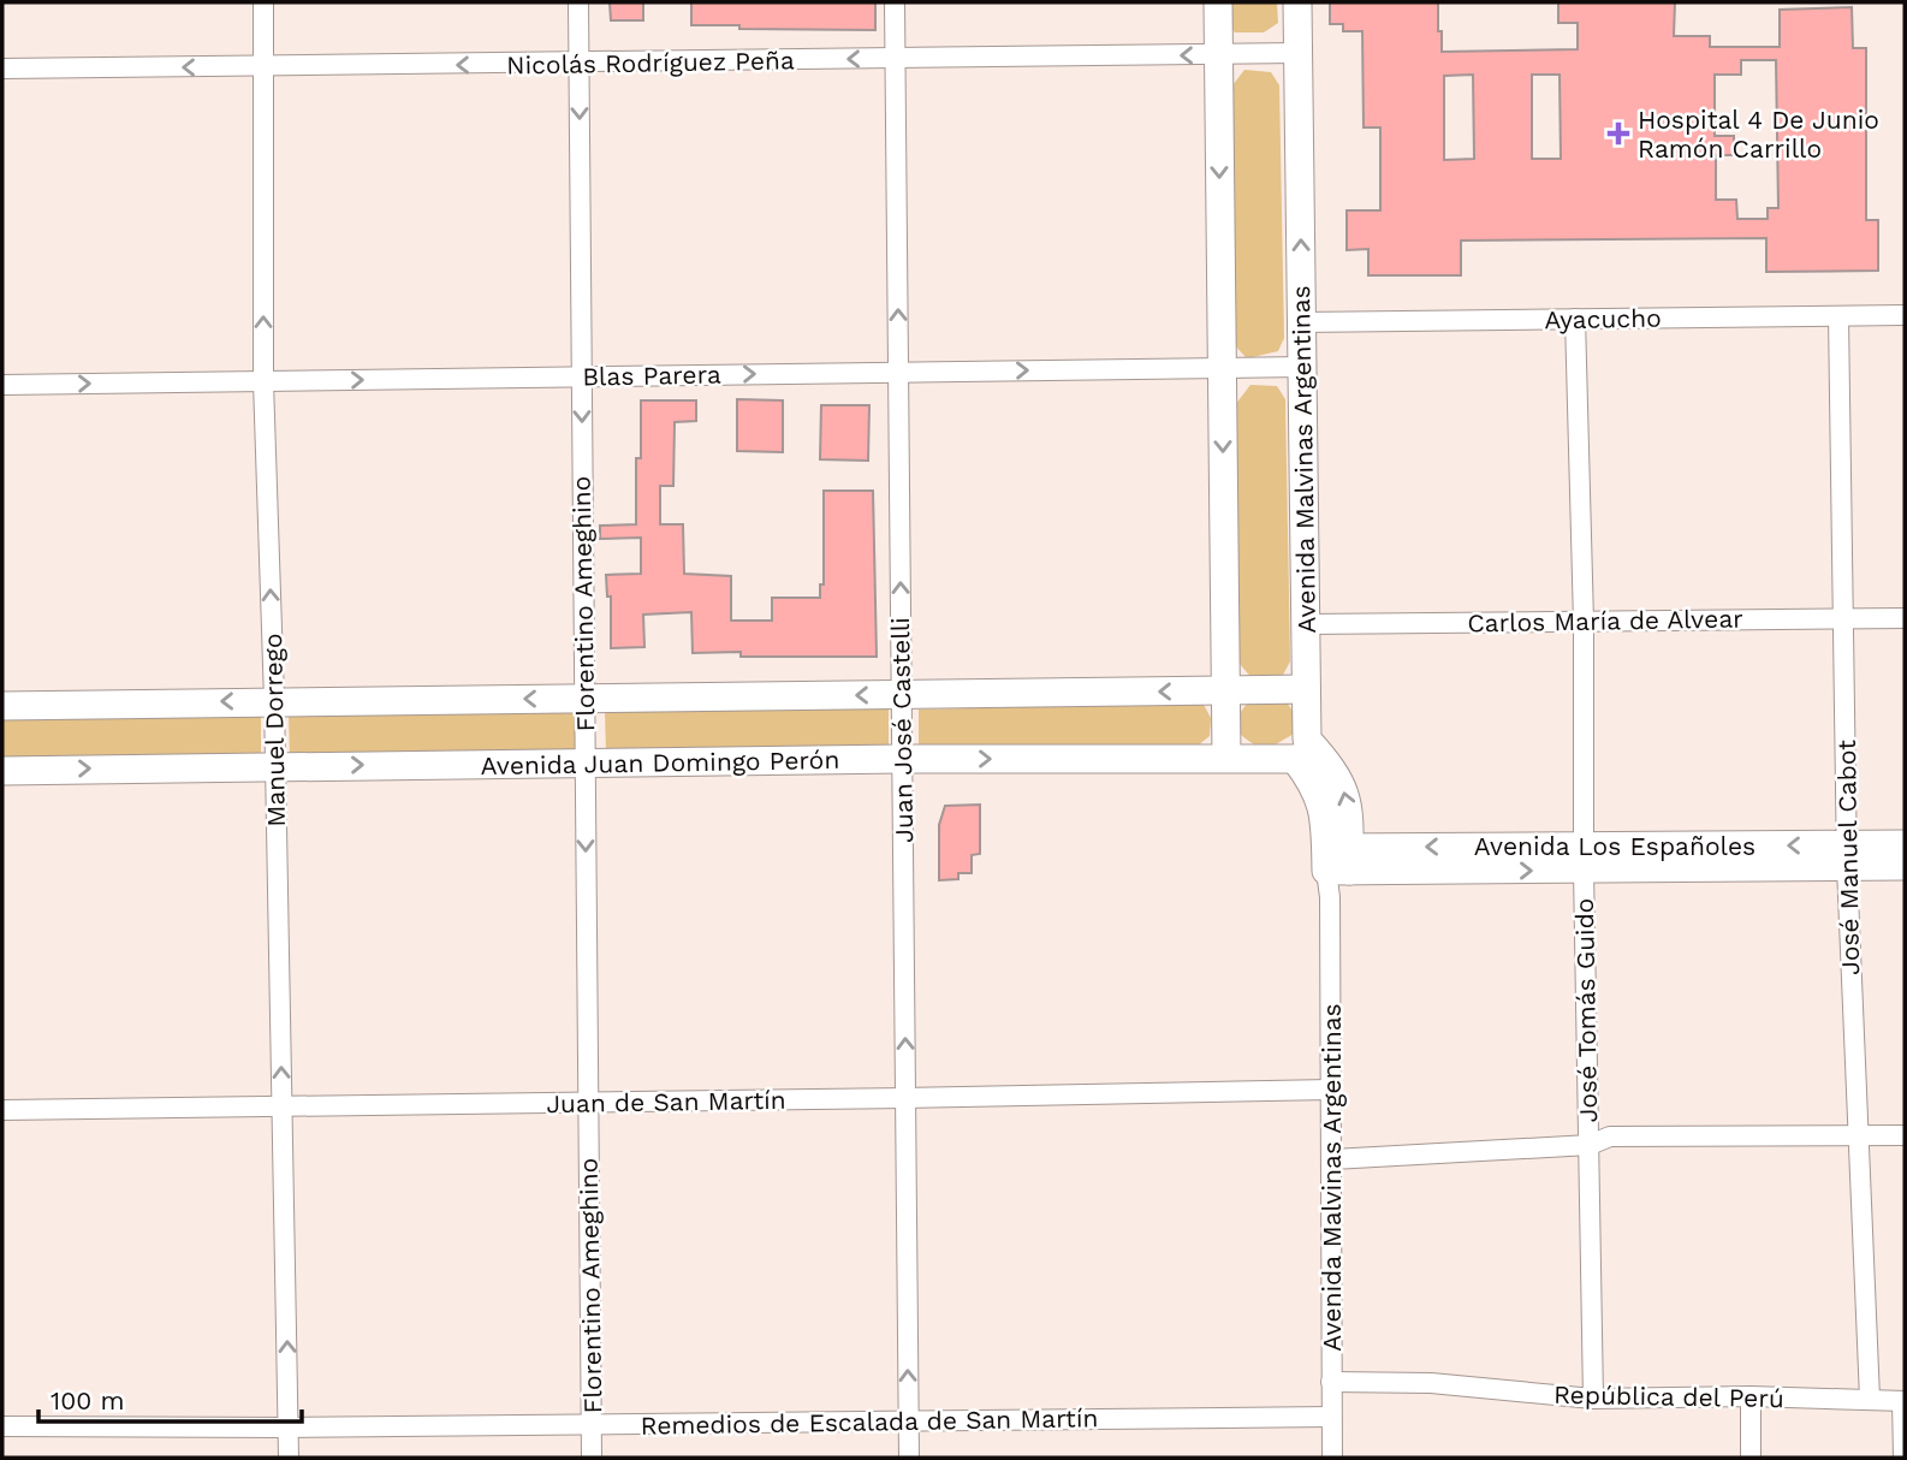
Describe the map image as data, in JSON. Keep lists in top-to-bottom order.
{
  "streets": {
    "main road": ["Avenida Malvinas Argentinas", "Avenida Juan Domingo Perón", "Avenida Los Españoles"],
    "street": [
      "Nicolás Rodríguez Peña",
      "Ayacucho",
      "Blas Parera",
      "Florentino Ameghino",
      "Carlos María de Alvear",
      "Manuel Dorrego",
      "Juan José Castelli",
      "José Manuel Cabot",
      "José Tomás Guido",
      "Juan de San Martín",
      "República del Perú",
      "Remedios de Escalada de San Martín"
    ]
  },
  "crossings": [
    ["Nicolás Rodríguez Peña", "Avenida Malvinas Argentinas"],
    ["Nicolás Rodríguez Peña", "Florentino Ameghino"],
    ["Nicolás Rodríguez Peña", "Manuel Dorrego"],
    ["Nicolás Rodríguez Peña", "Juan José Castelli"],
    ["Ayacucho", "Avenida Malvinas Argentinas"],
    ["Ayacucho", "José Manuel Cabot"],
    ["Ayacucho", "José Tomás Guido"],
    ["Blas Parera", "Avenida Malvinas Argentinas"],
    ["Blas Parera", "Florentino Ameghino"],
    ["Blas Parera", "Manuel Dorrego"],
    ["Blas Parera", "Juan José Castelli"],
    ["Avenida Malvinas Argentinas", "Carlos María de Alvear"],
    ["Avenida Malvinas Argentinas", "Avenida Juan Domingo Perón"],
    ["Avenida Malvinas Argentinas", "Avenida Los Españoles"],
    ["Avenida Malvinas Argentinas", "Juan de San Martín"],
    ["Avenida Malvinas Argentinas", "República del Perú"],
    ["Avenida Malvinas Argentinas", "Remedios de Escalada de San Martín"],
    ["Florentino Ameghino", "Avenida Juan Domingo Perón"],
    ["Florentino Ameghino", "Juan de San Martín"],
    ["Florentino Ameghino", "Remedios de Escalada de San Martín"],
    ["Carlos María de Alvear", "José Manuel Cabot"],
    ["Carlos María de Alvear", "José Tomás Guido"],
    ["Manuel Dorrego", "Avenida Juan Domingo Perón"],
    ["Manuel Dorrego", "Juan de San Martín"],
    ["Manuel Dorrego", "Remedios de Escalada de San Martín"],
    ["Juan José Castelli", "Avenida Juan Domingo Perón"],
    ["Juan José Castelli", "Juan de San Martín"],
    ["Juan José Castelli", "Remedios de Escalada de San Martín"],
    ["Avenida Los Españoles", "José Manuel Cabot"],
    ["Avenida Los Españoles", "José Tomás Guido"],
    ["José Manuel Cabot", "República del Perú"],
    ["José Tomás Guido", "República del Perú"]
  ],
  "one_way": [
    "Nicolás Rodríguez Peña",
    "Blas Parera",
    "Florentino Ameghino",
    "Manuel Dorrego",
    "Juan José Castelli"
  ],
  "places": {
    "health": ["Hospital 4 De Junio Ramón Carrillo"]
  },
  "scale_bar": "100 m"
}
